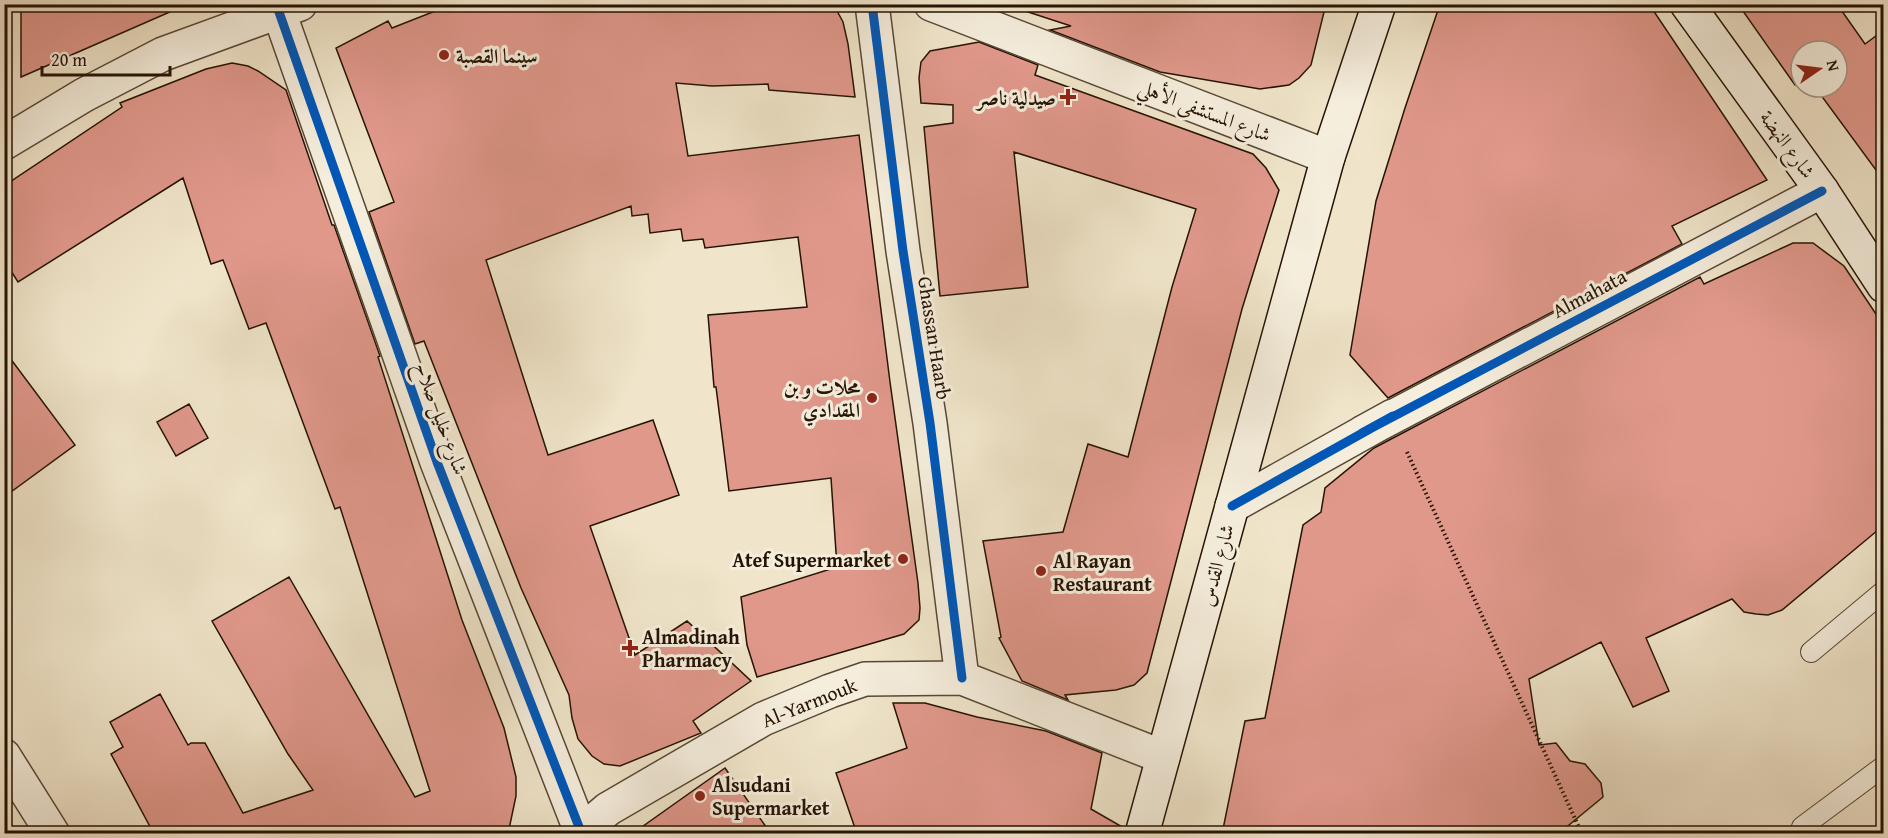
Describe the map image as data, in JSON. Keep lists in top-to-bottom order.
{
  "streets": {
    "street": [
      "شارع المستشفى الأهلي",
      "شارع النهضة",
      "Almahata",
      "Ghassan Haarb",
      "شارع خليل صلاح",
      "شارع القدس",
      "Al-Yarmouk"
    ]
  },
  "crossings": [
    ["شارع المستشفى الأهلي", "شارع القدس"],
    ["شارع النهضة", "Almahata"],
    ["Ghassan Haarb", "Al-Yarmouk"],
    ["شارع خليل صلاح", "Al-Yarmouk"],
    ["شارع القدس", "Al-Yarmouk"]
  ],
  "places": {
    "other": [
      "سينما القصبة",
      "محلات و بن المقدادي",
      "Atef Supermarket",
      "Al Rayan Restaurant",
      "Alsudani Supermarket"
    ],
    "health": ["صيدلية ناصر", "Almadinah Pharmacy"]
  },
  "scale_bar": "20 m",
  "north": "right"
}
